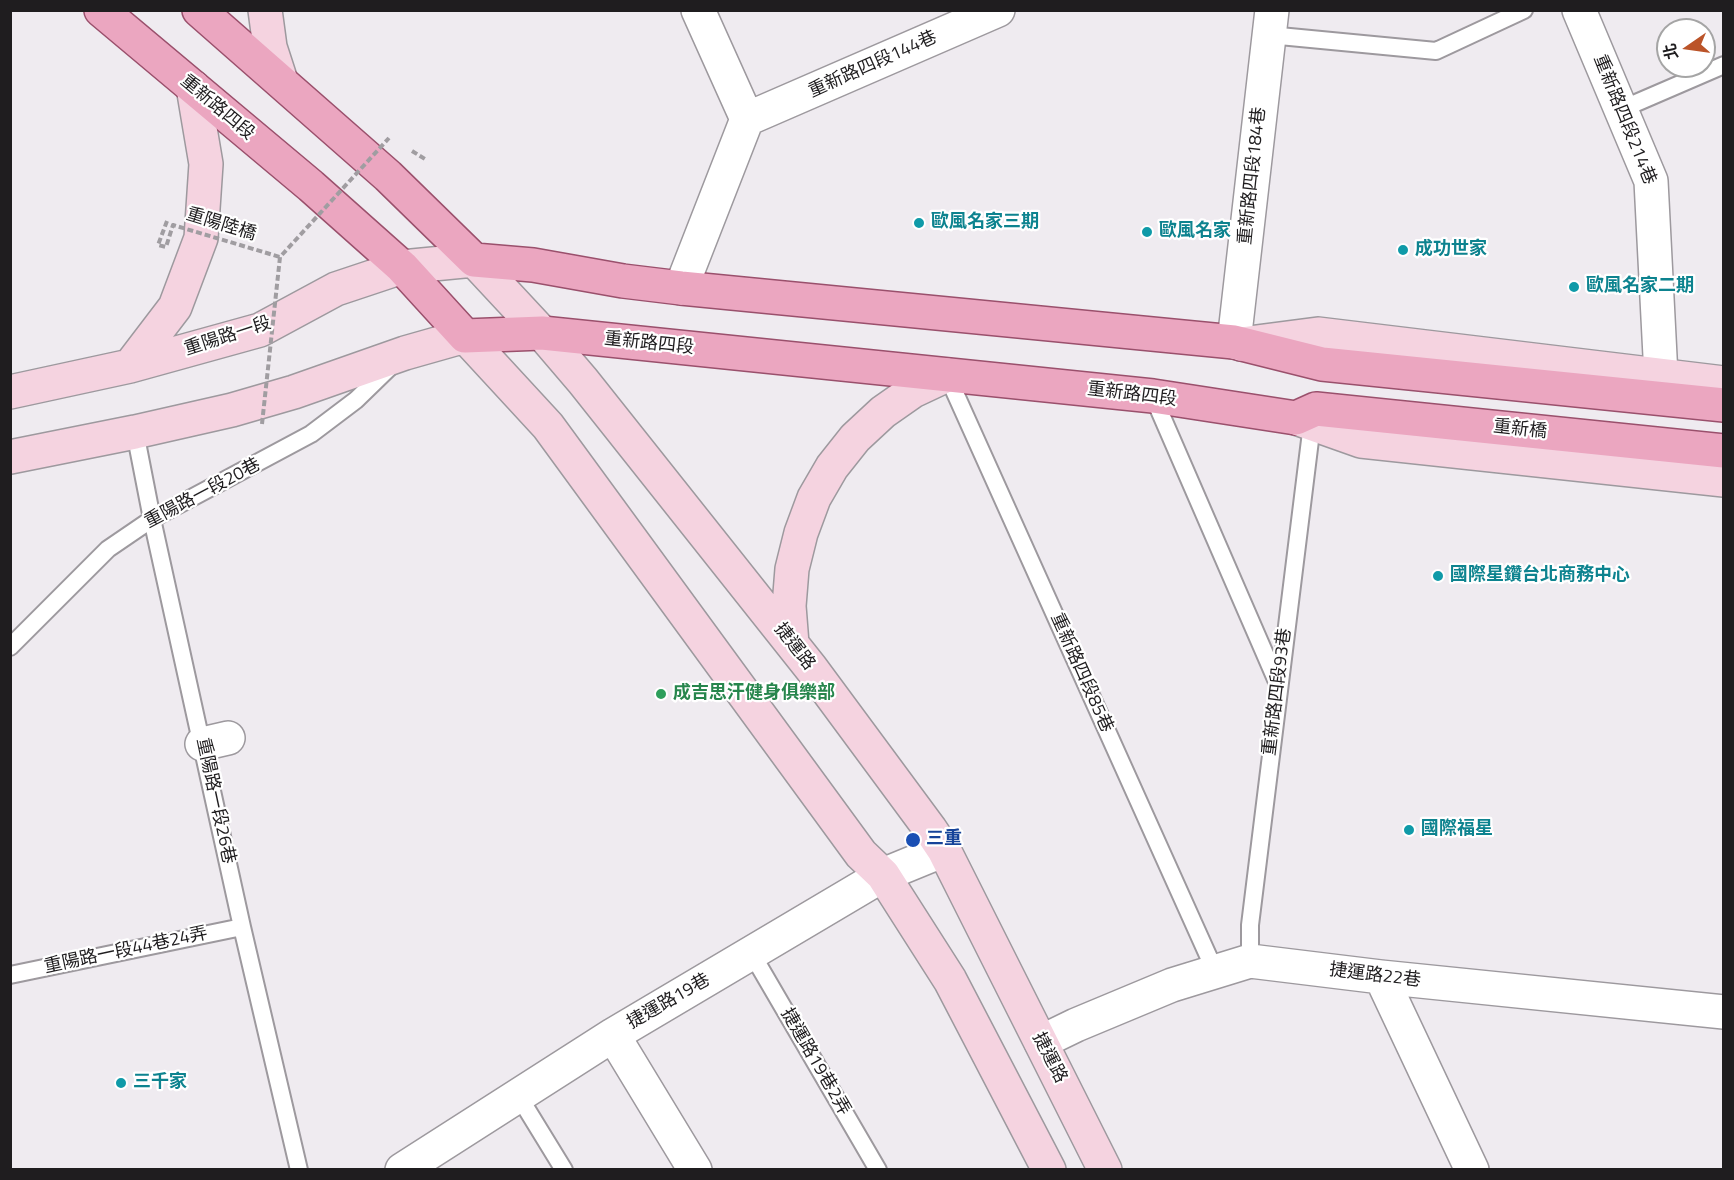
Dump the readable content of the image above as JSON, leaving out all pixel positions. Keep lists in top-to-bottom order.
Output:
{
  "streets": {
    "main road": ["重新路四段", "重新橋"],
    "street": [
      "重新路四段144巷",
      "重新路四段214巷",
      "重新路四段184巷",
      "重陽路一段",
      "捷運路",
      "捷運路22巷",
      "捷運路19巷"
    ],
    "lane": [
      "重陽路一段20巷",
      "重新路四段85巷",
      "重新路四段93巷",
      "重陽路一段26巷",
      "重陽路一段44巷24弄",
      "捷運路19巷2弄"
    ],
    "path": ["重陽陸橋"]
  },
  "crossings": [
    ["重新路四段", "重陽路一段"],
    ["重新路四段", "重新橋"],
    ["重新路四段", "捷運路"],
    ["重新路四段", "重新路四段85巷"],
    ["重新路四段", "重新路四段93巷"],
    ["重陽路一段", "捷運路"],
    ["重新橋", "重新路四段93巷"],
    ["重陽路一段20巷", "重陽路一段26巷"],
    ["捷運路", "捷運路22巷"],
    ["捷運路", "捷運路19巷"],
    ["重新路四段85巷", "捷運路22巷"],
    ["重新路四段93巷", "捷運路22巷"],
    ["重陽路一段26巷", "重陽路一段44巷24弄"],
    ["捷運路19巷", "捷運路19巷2弄"]
  ],
  "places": [
    "歐風名家三期",
    "歐風名家",
    "成功世家",
    "歐風名家二期",
    "國際星鑽台北商務中心",
    "成吉思汗健身俱樂部",
    "國際福星",
    "三重",
    "三千家"
  ],
  "north": "left"
}
